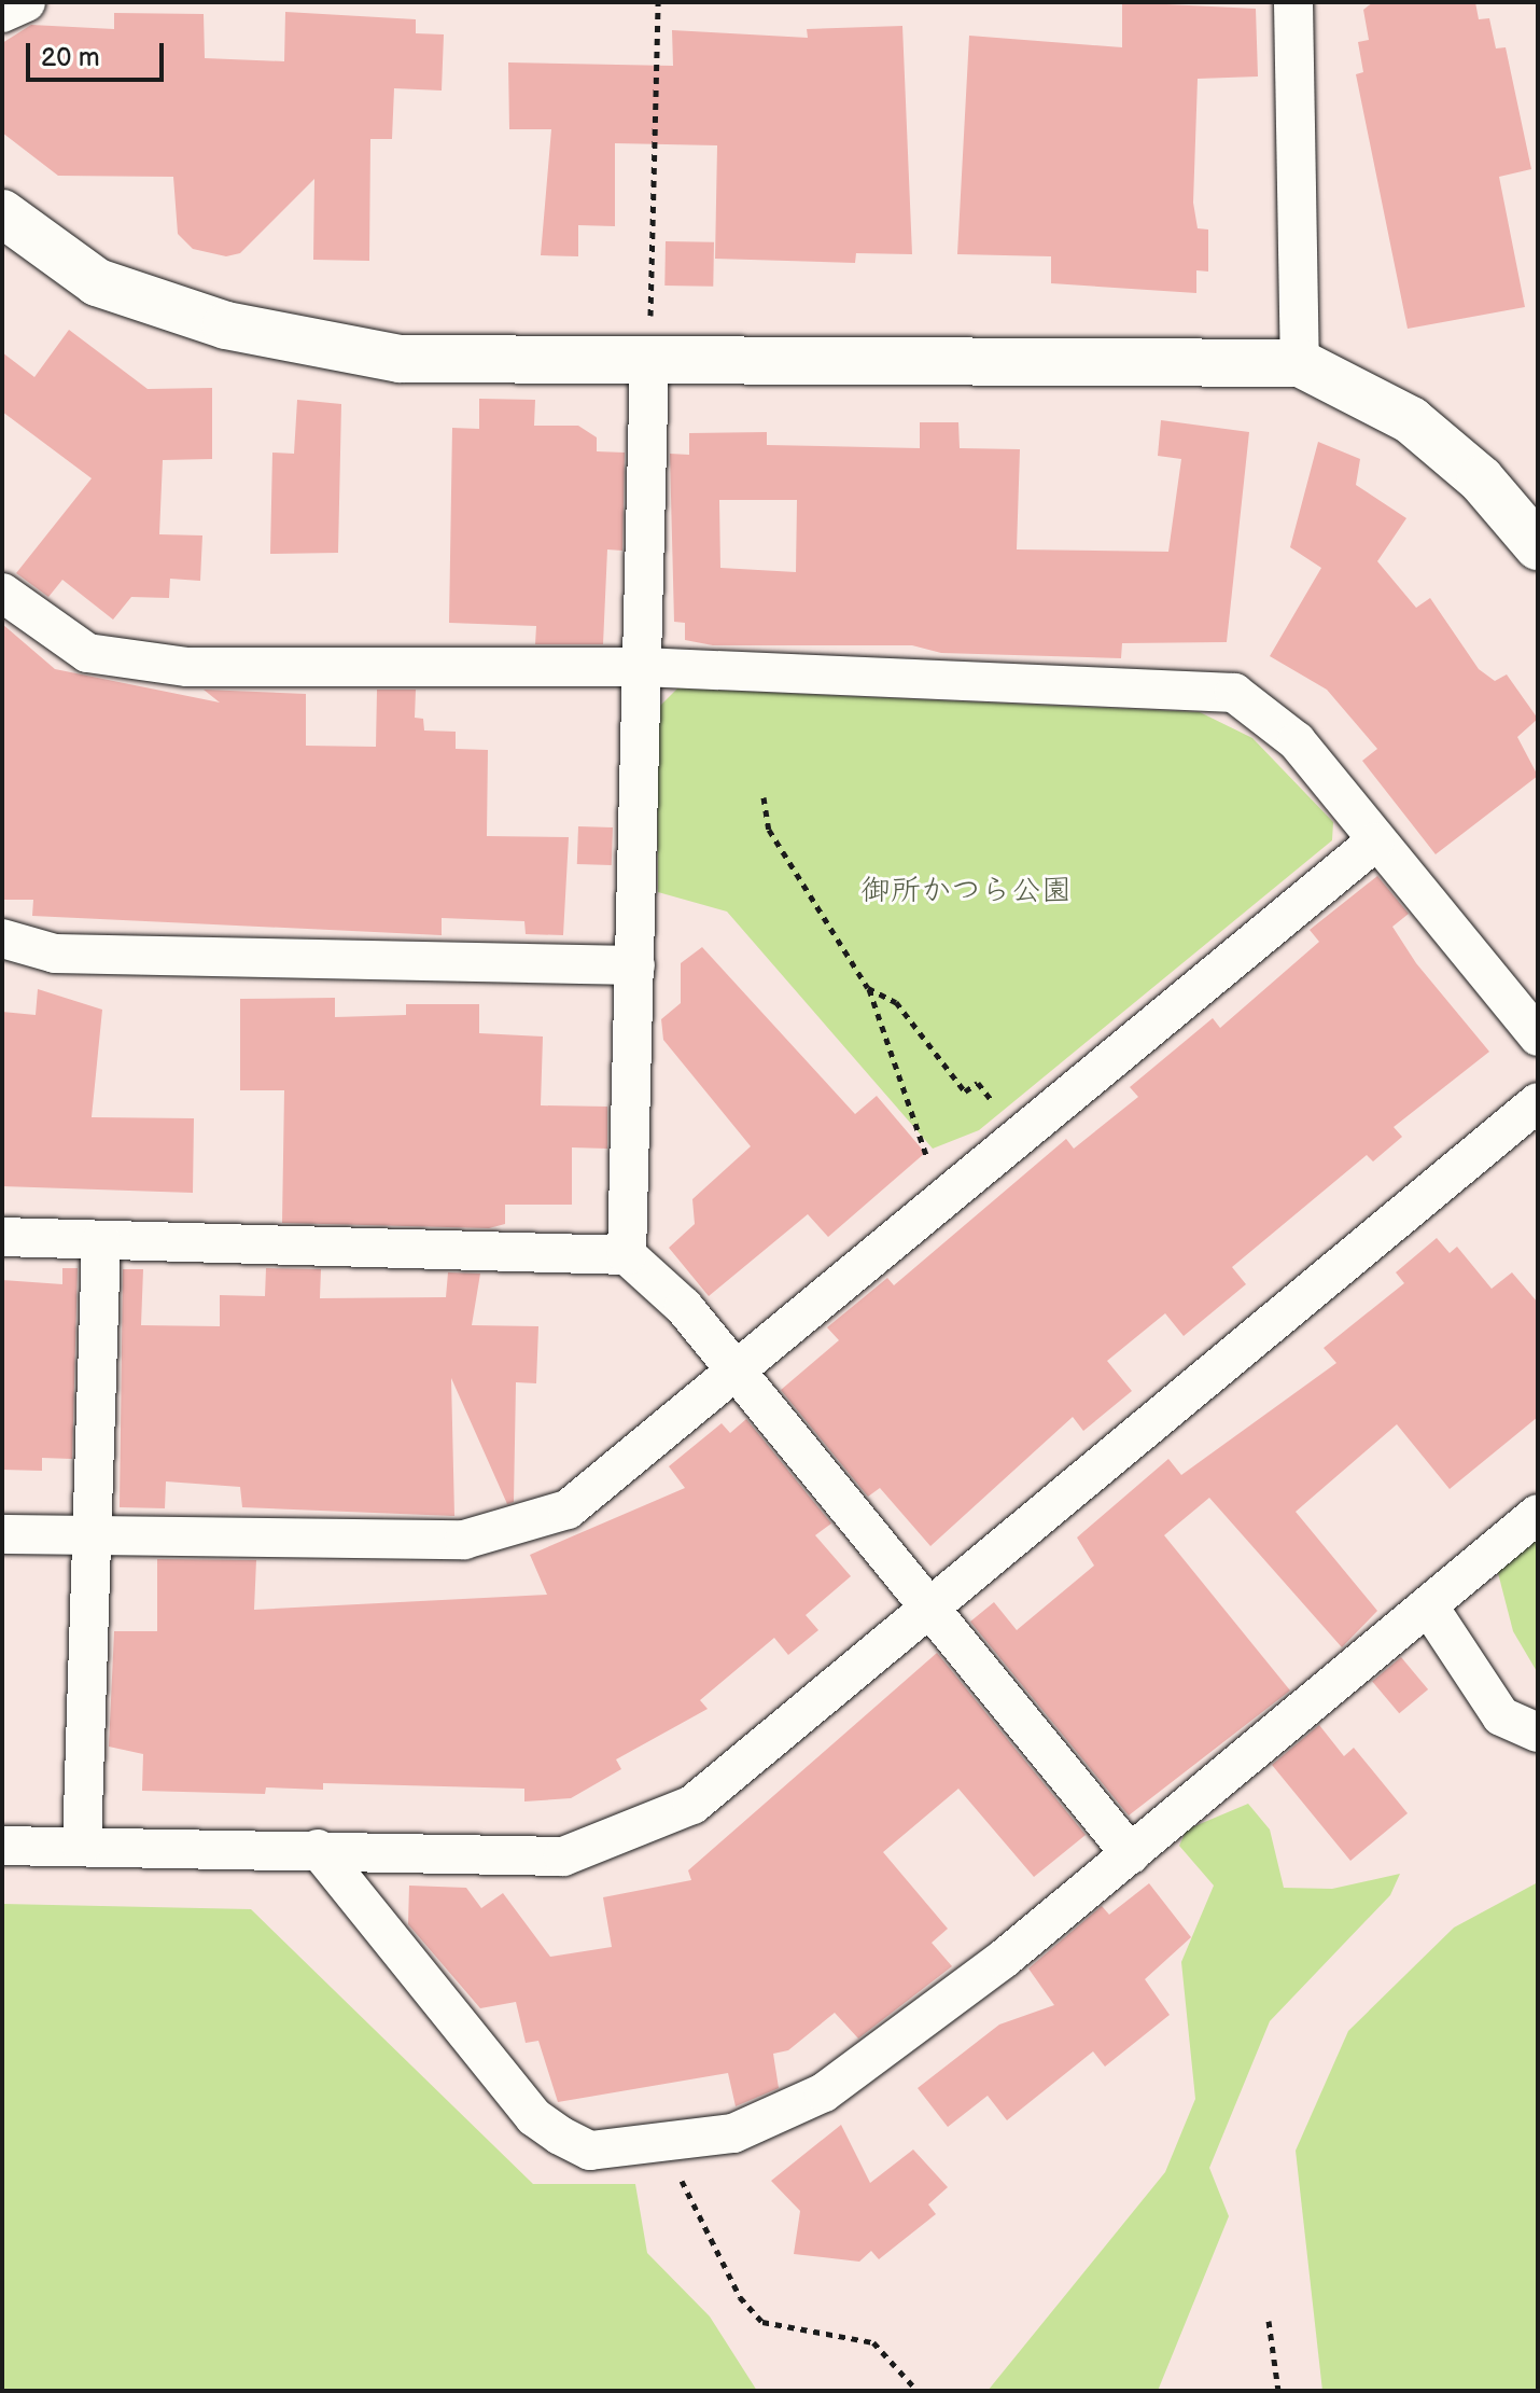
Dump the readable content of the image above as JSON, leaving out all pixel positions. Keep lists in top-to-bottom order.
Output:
{
  "parks": ["御所かつら公園"],
  "scale_bar": "20 m"
}
